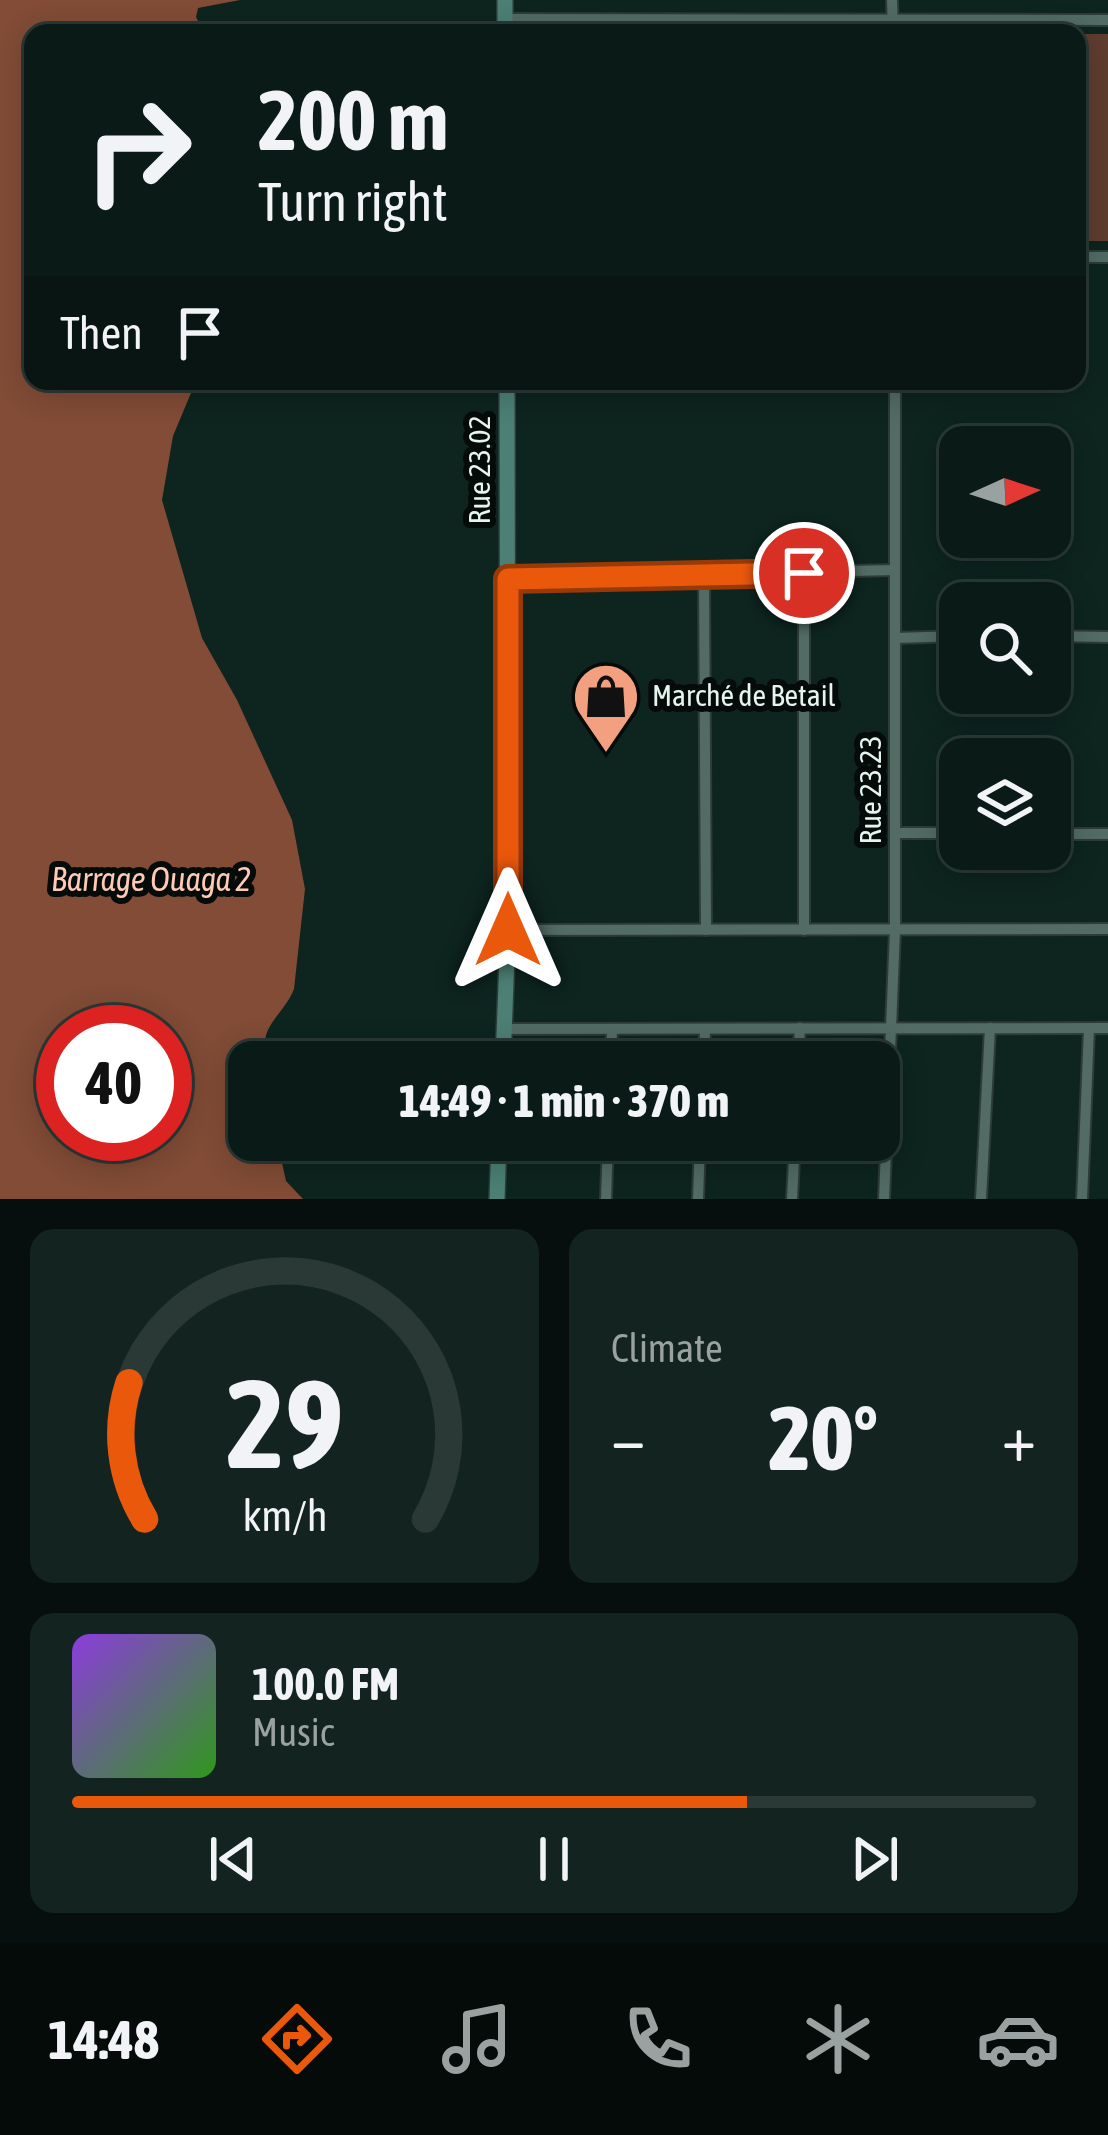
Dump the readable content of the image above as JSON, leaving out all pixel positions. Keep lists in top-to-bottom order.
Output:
{
  "streets": {
    "street": ["Rue 23.02", "Rue 23.23"]
  },
  "water": ["Barrage Ouaga 2"],
  "places": {
    "shop": ["Marché de Betail"]
  },
  "north": "right",
  "page": {
    "turn": ["200 m", "Turn right"],
    "then": "Then",
    "limit": "40",
    "trip": "14:49 · 1 min · 370 m",
    "tile": "Climate",
    "heat": ["−", "20°", "+"],
    "song": ["100.0 FM", "Music"],
    "tabs": "14:48",
    "gauge": ["29", "km/h"]
  }
}
